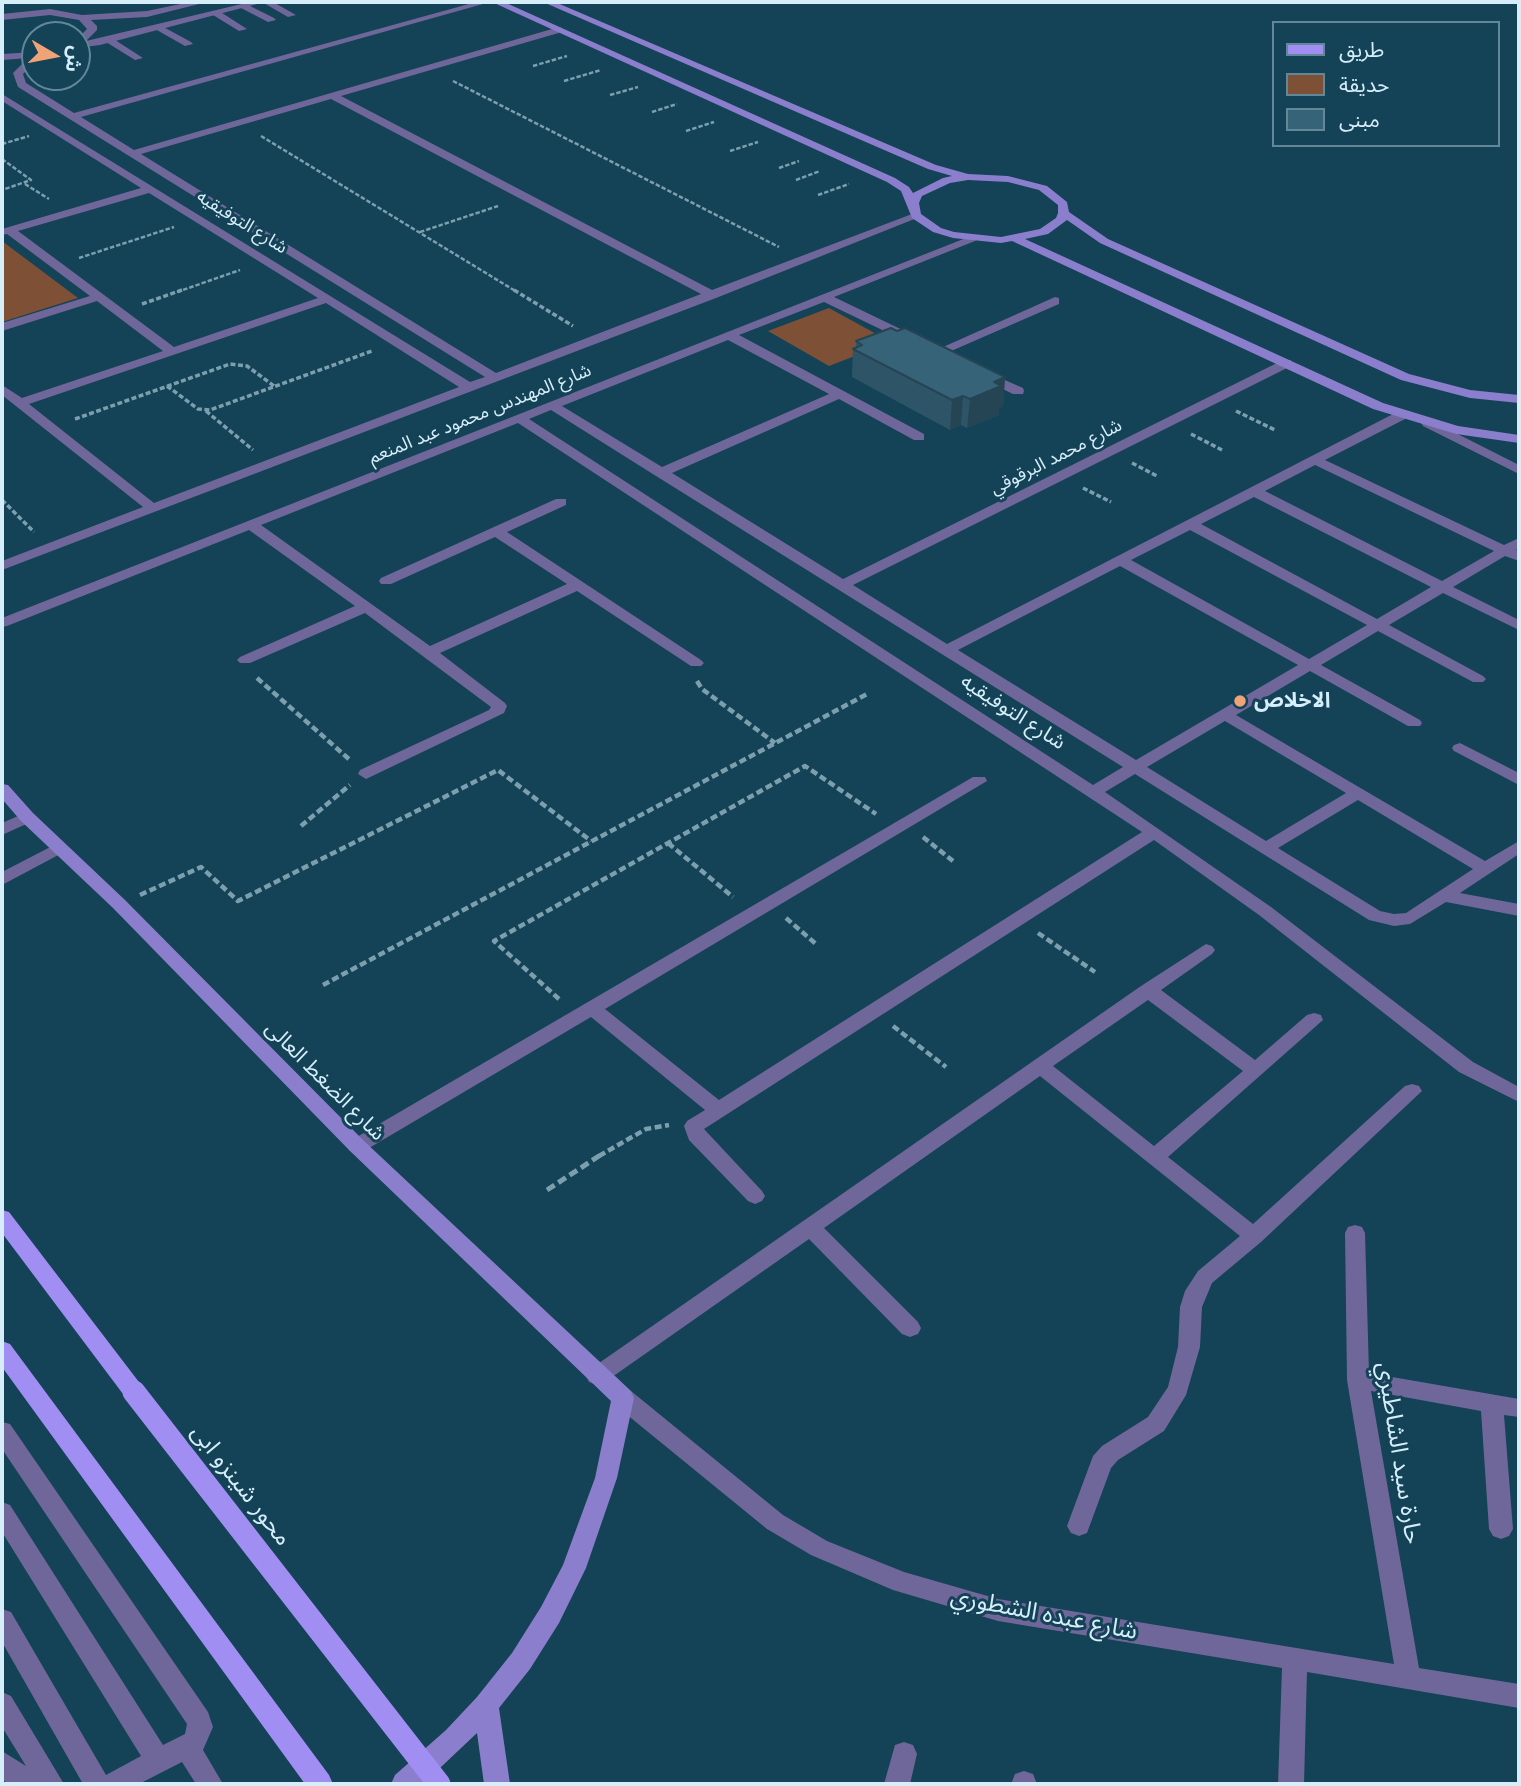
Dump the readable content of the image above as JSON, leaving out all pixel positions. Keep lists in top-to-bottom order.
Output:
{
  "streets": {
    "main road": ["محور شينزو ابى"],
    "street": [
      "شارع التوفيقيه",
      "شارع المهندس محمود عبد المنعم",
      "شارع محمد البرقوقي",
      "شارع الضغط العالى",
      "حارة سيد الشاطيري",
      "شارع عبده الشطوري"
    ]
  },
  "crossings": [
    ["شارع التوفيقيه", "شارع المهندس محمود عبد المنعم"],
    ["شارع التوفيقيه", "شارع محمد البرقوقي"],
    ["شارع الضغط العالى", "شارع عبده الشطوري"],
    ["حارة سيد الشاطيري", "شارع عبده الشطوري"]
  ],
  "places": ["الاخلاص"],
  "legend": ["طريق", "حديقة", "مبنى"],
  "north": "right"
}
